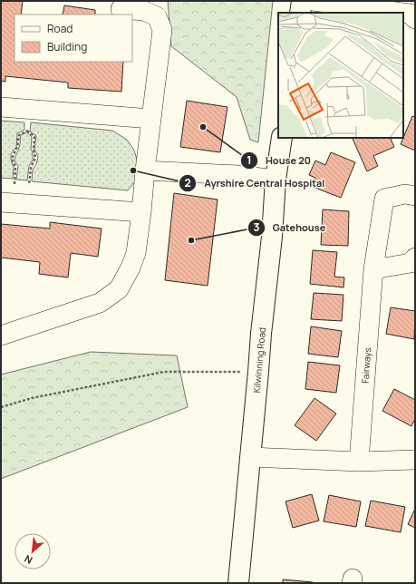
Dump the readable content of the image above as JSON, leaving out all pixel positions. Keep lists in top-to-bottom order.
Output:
{
  "streets": {
    "main road": ["Kilwinning Road"],
    "street": ["Fairways"]
  },
  "places": ["House 20", "Ayrshire Central Hospital", "Gatehouse"],
  "legend": ["Road", "Building"],
  "north": "bottom left"
}
